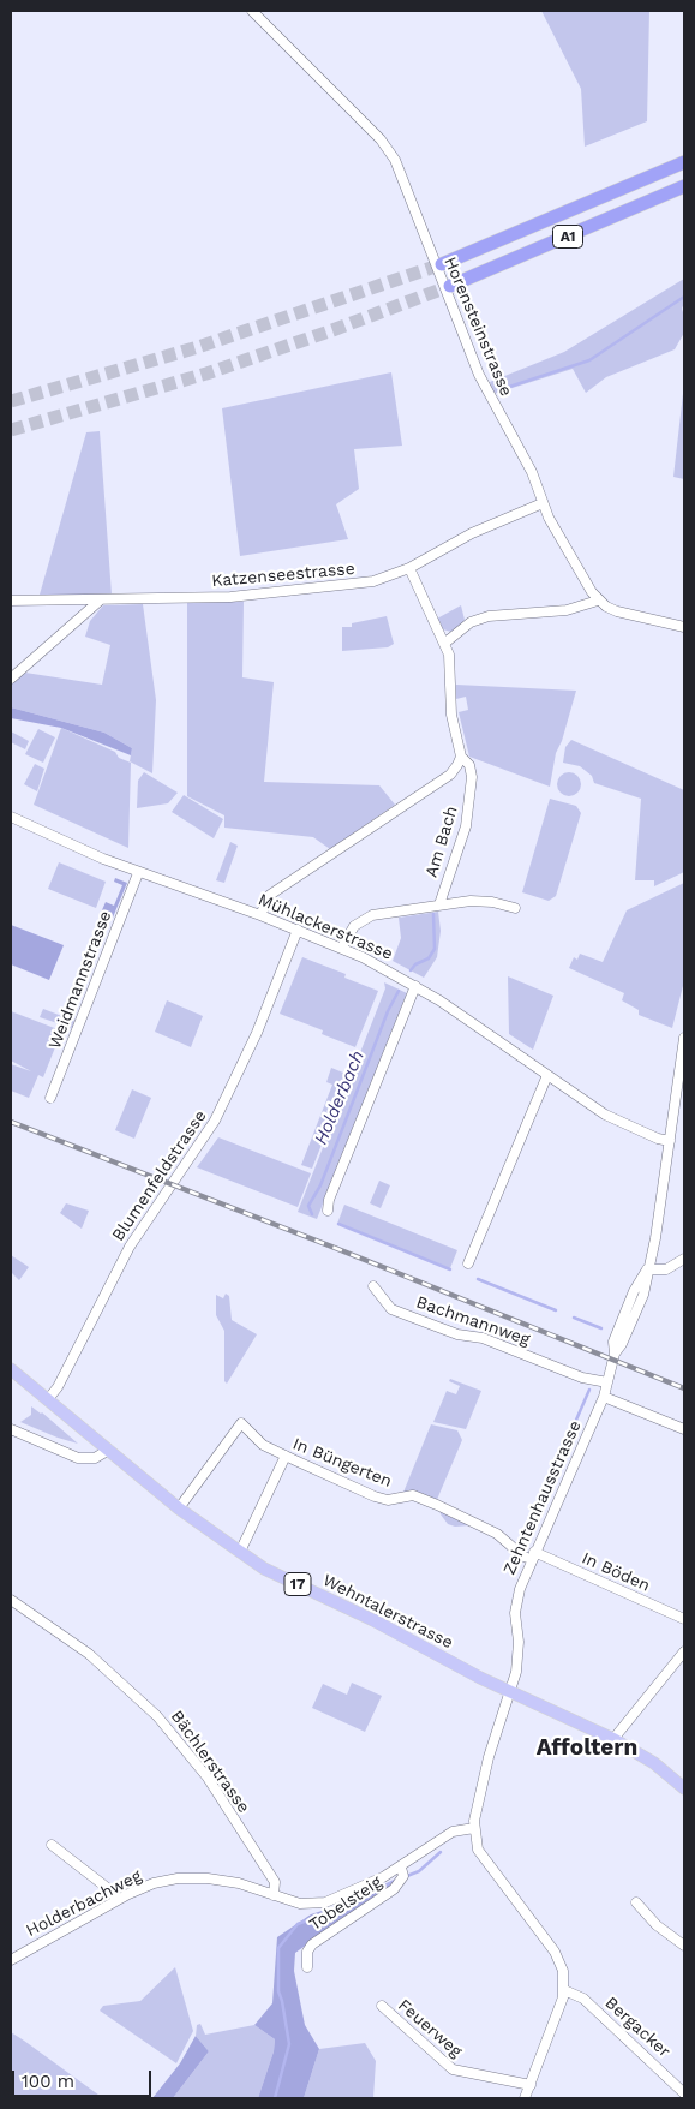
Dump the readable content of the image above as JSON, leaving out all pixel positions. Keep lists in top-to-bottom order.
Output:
{
  "streets": {
    "highway": ["A1"],
    "main road": ["17", "Wehntalerstrasse"],
    "street": [
      "Horensteinstrasse",
      "Katzenseestrasse",
      "Am Bach",
      "Mühlackerstrasse",
      "Weidmannstrasse",
      "Blumenfeldstrasse",
      "Bachmannweg",
      "In Büngerten",
      "Zehntenhausstrasse",
      "In Böden",
      "Bächlerstrasse",
      "Holderbachweg",
      "Tobelsteig",
      "Bergacker",
      "Feuerweg"
    ]
  },
  "crossings": [
    ["Horensteinstrasse", "Katzenseestrasse"],
    ["Mühlackerstrasse", "Weidmannstrasse"],
    ["Mühlackerstrasse", "Blumenfeldstrasse"],
    ["Mühlackerstrasse", "Zehntenhausstrasse"],
    ["Blumenfeldstrasse", "Wehntalerstrasse"],
    ["Bachmannweg", "Zehntenhausstrasse"],
    ["In Büngerten", "Zehntenhausstrasse"],
    ["In Büngerten", "In Böden"],
    ["In Büngerten", "Wehntalerstrasse"],
    ["Zehntenhausstrasse", "In Böden"],
    ["Zehntenhausstrasse", "Wehntalerstrasse"],
    ["Zehntenhausstrasse", "Holderbachweg"],
    ["Bächlerstrasse", "Holderbachweg"],
    ["Holderbachweg", "Tobelsteig"]
  ],
  "districts": ["Affoltern"],
  "water": ["Holderbach"],
  "scale_bar": "100 m"
}
